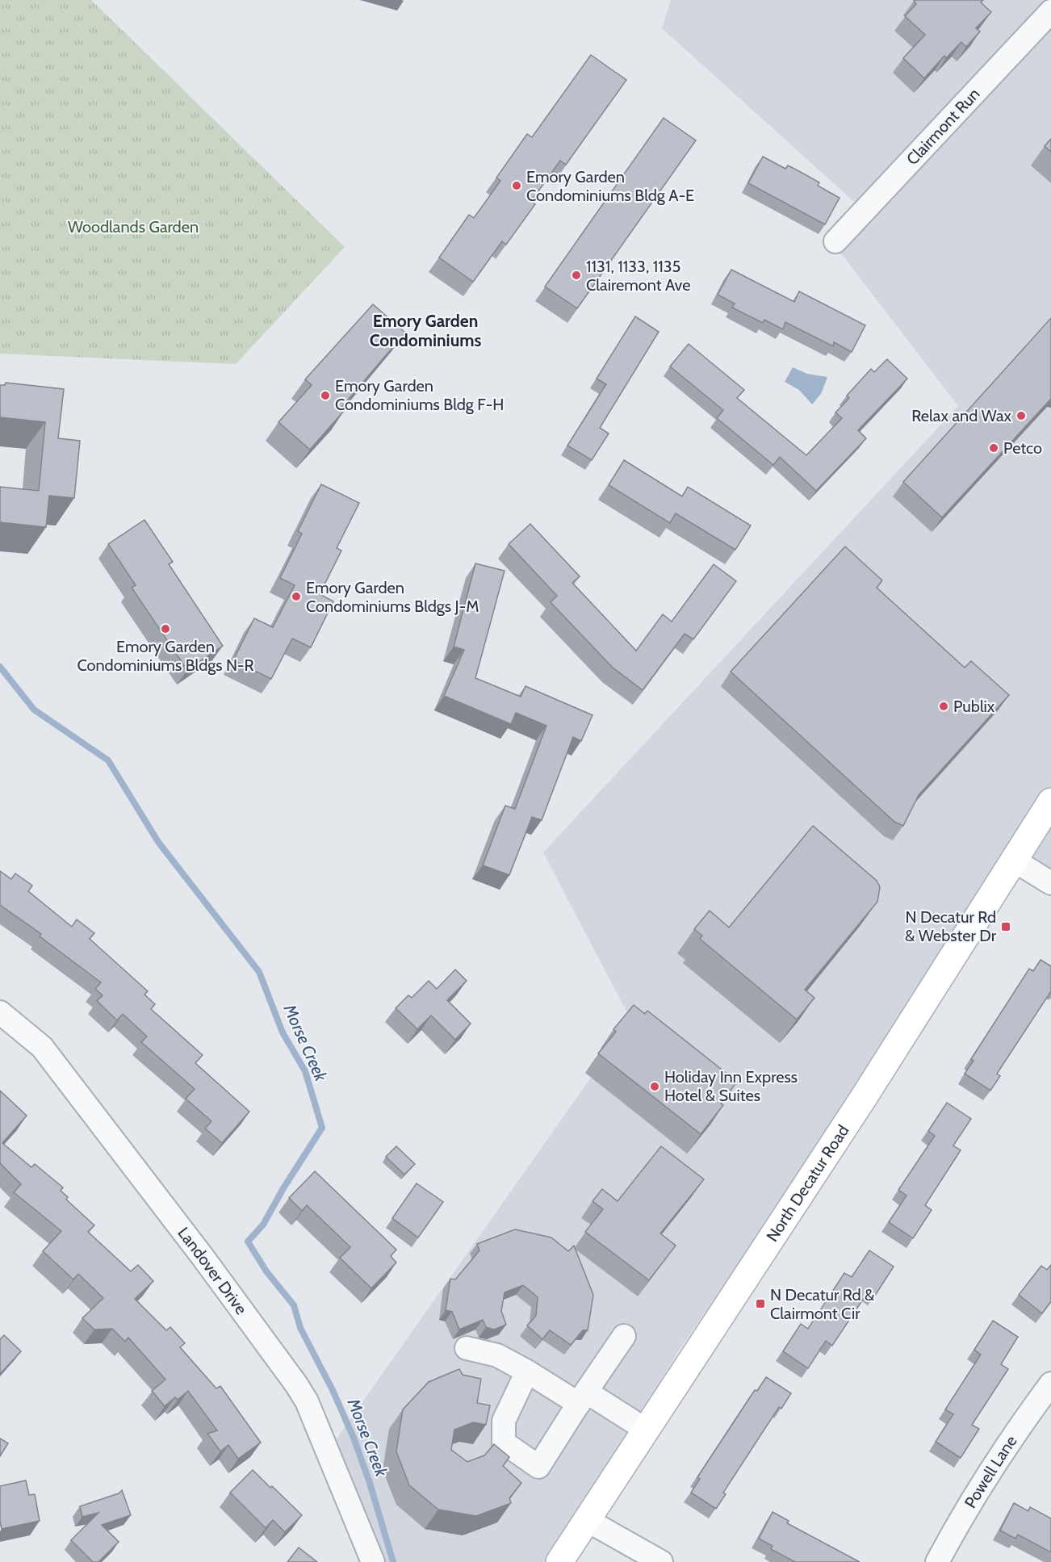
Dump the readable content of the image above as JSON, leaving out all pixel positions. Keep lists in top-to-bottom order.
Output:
{
  "streets": {
    "main road": ["North Decatur Road"],
    "street": ["Clairmont Run", "Landover Drive", "Powell Lane"]
  },
  "districts": ["Emory Garden Condominiums"],
  "water": ["Morse Creek"],
  "parks": ["Woodlands Garden"],
  "places": {
    "other": [
      "Emory Garden Condominiums Bldg A-E",
      "1131, 1133, 1135 Clairemont Ave",
      "Emory Garden Condominiums Bldg F-H",
      "Relax and Wax",
      "Petco",
      "Emory Garden Condominiums Bldgs J-M",
      "Emory Garden Condominiums Bldgs N-R",
      "Publix",
      "Holiday Inn Express Hotel & Suites"
    ],
    "transit": ["N Decatur Rd & Webster Dr", "N Decatur Rd & Clairmont Cir"]
  }
}
